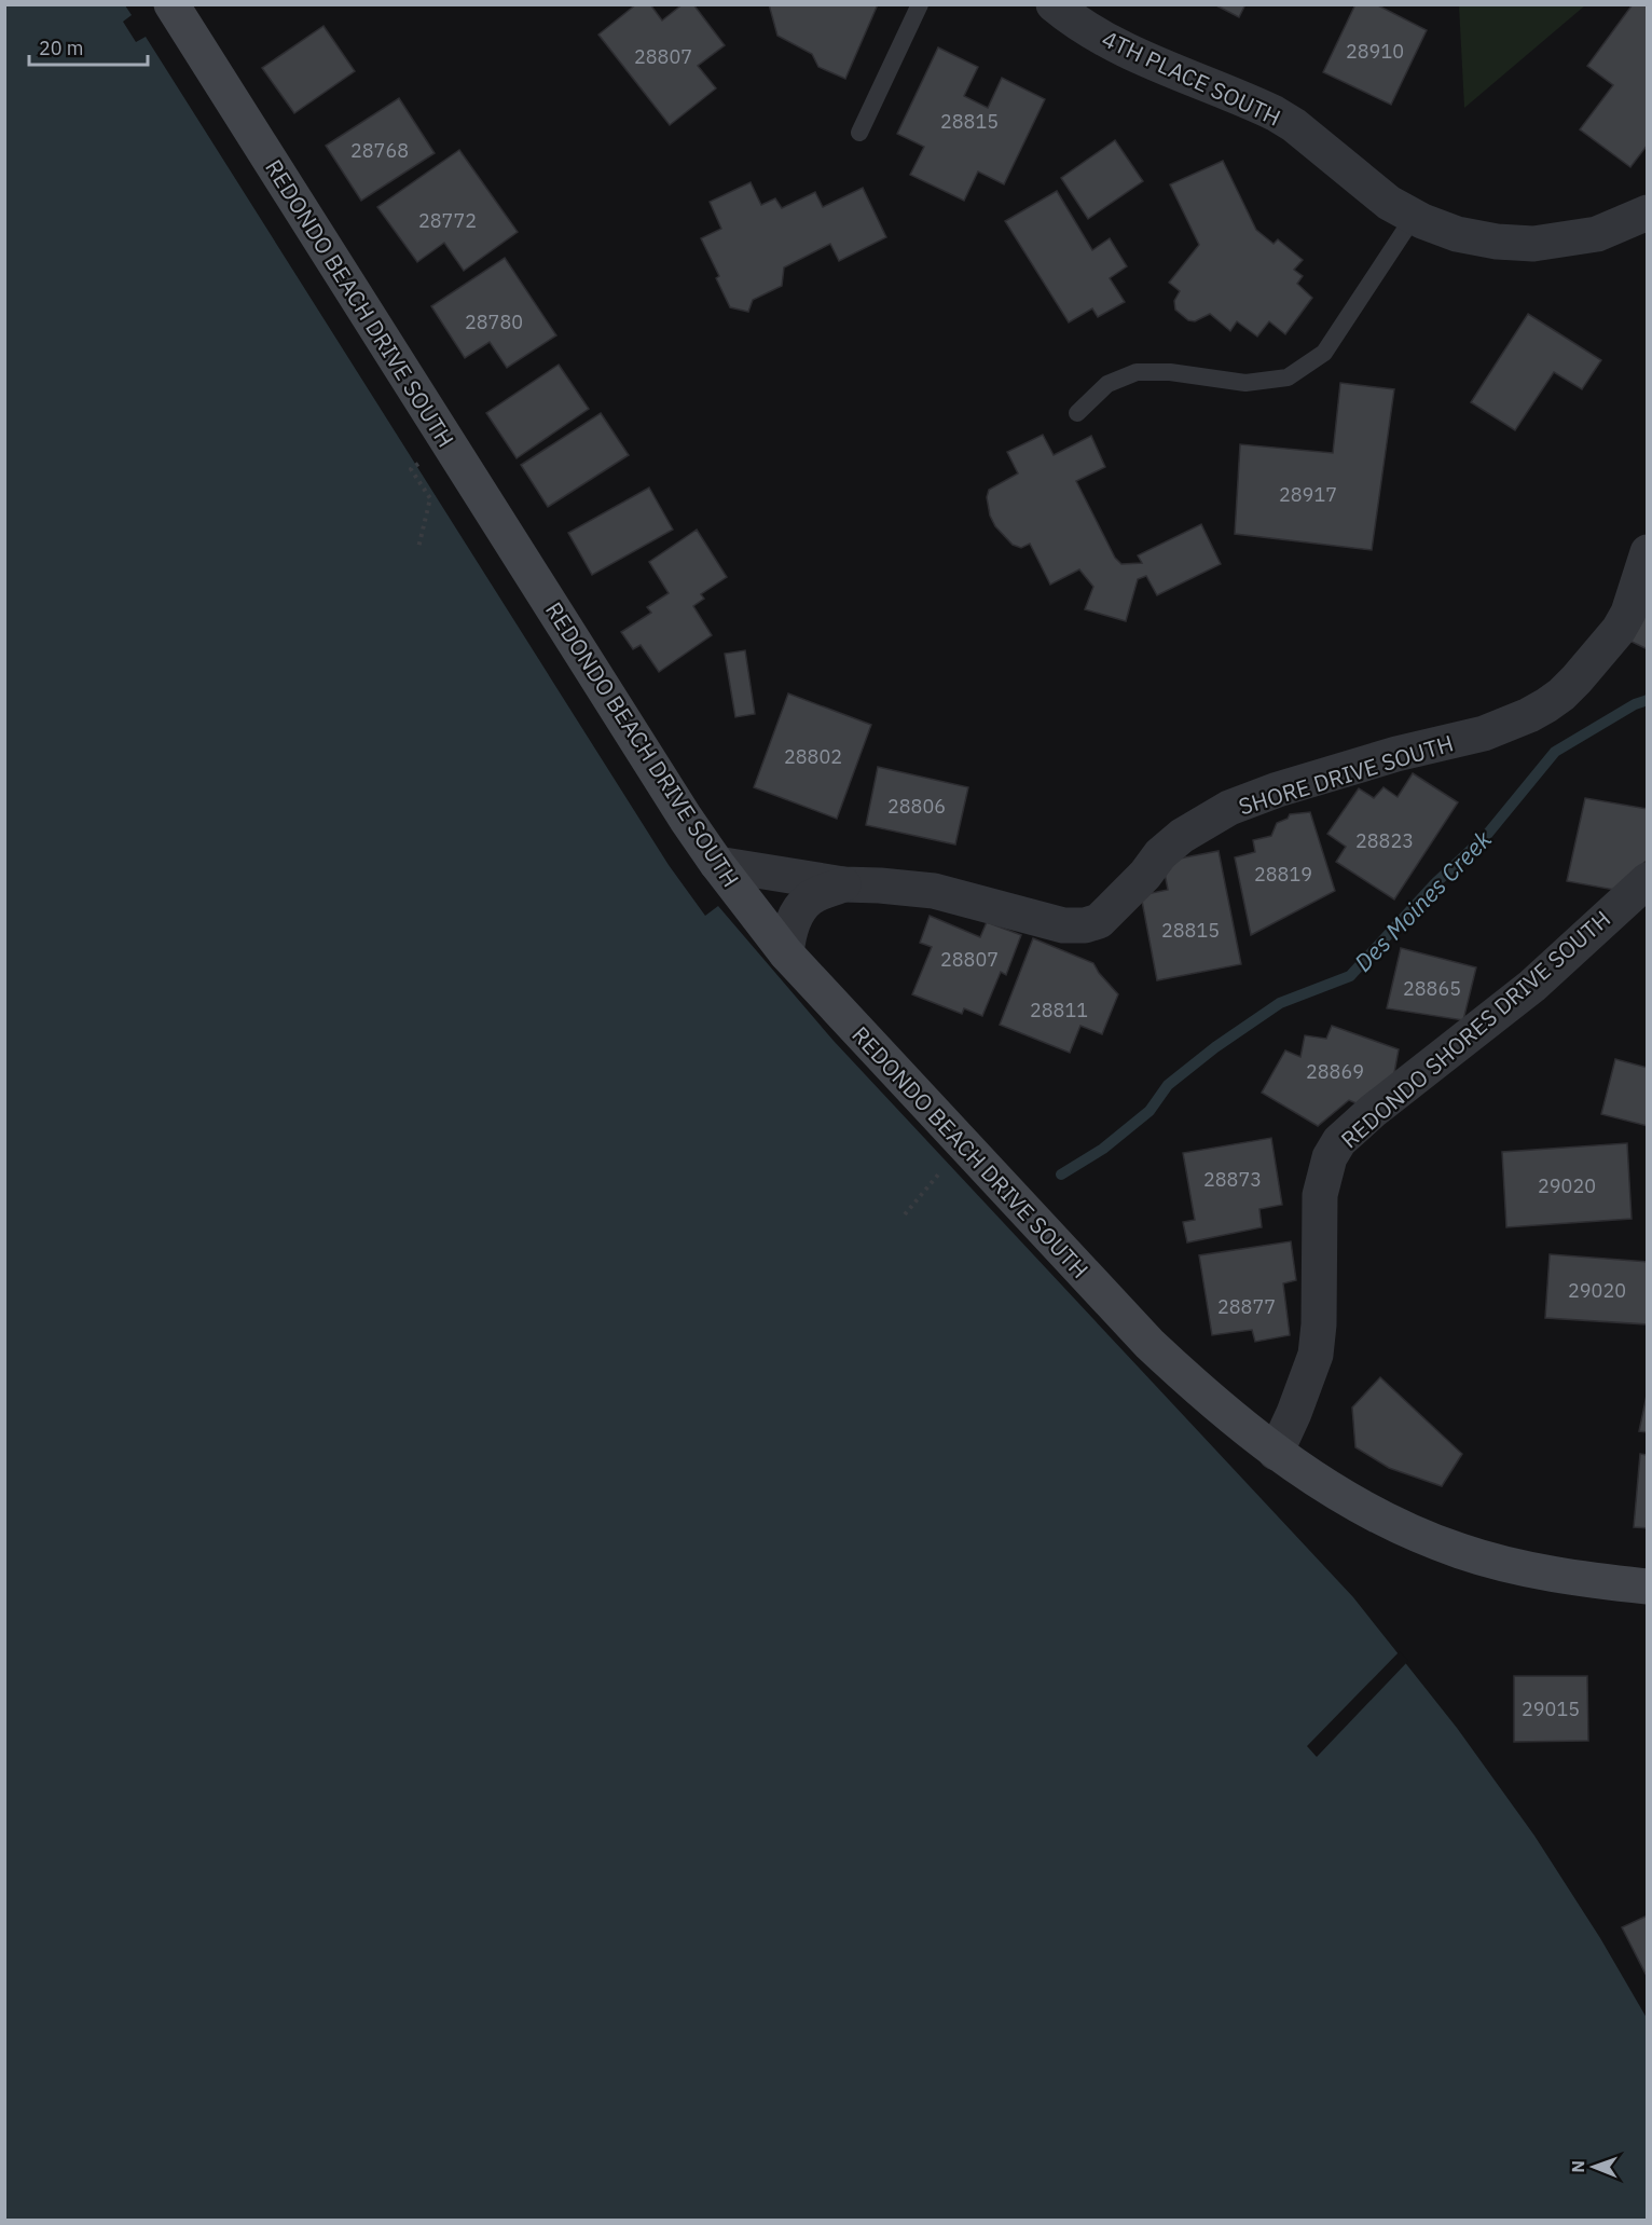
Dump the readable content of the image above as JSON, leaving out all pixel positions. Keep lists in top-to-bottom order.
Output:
{
  "streets": {
    "street": [
      "4TH PLACE SOUTH",
      "REDONDO BEACH DRIVE SOUTH",
      "SHORE DRIVE SOUTH",
      "REDONDO SHORES DRIVE SOUTH"
    ]
  },
  "crossings": [
    ["REDONDO BEACH DRIVE SOUTH", "SHORE DRIVE SOUTH"],
    ["REDONDO BEACH DRIVE SOUTH", "REDONDO SHORES DRIVE SOUTH"]
  ],
  "water": ["Des Moines Creek"],
  "house_numbers": [
    "28910",
    "28807",
    "28815",
    "28768",
    "28772",
    "28780",
    "28917",
    "28802",
    "28806",
    "28823",
    "28819",
    "28815",
    "28807",
    "28865",
    "28811",
    "28869",
    "28873",
    "29020",
    "29020",
    "28877",
    "29015"
  ],
  "scale_bar": "20 m",
  "north": "left"
}
